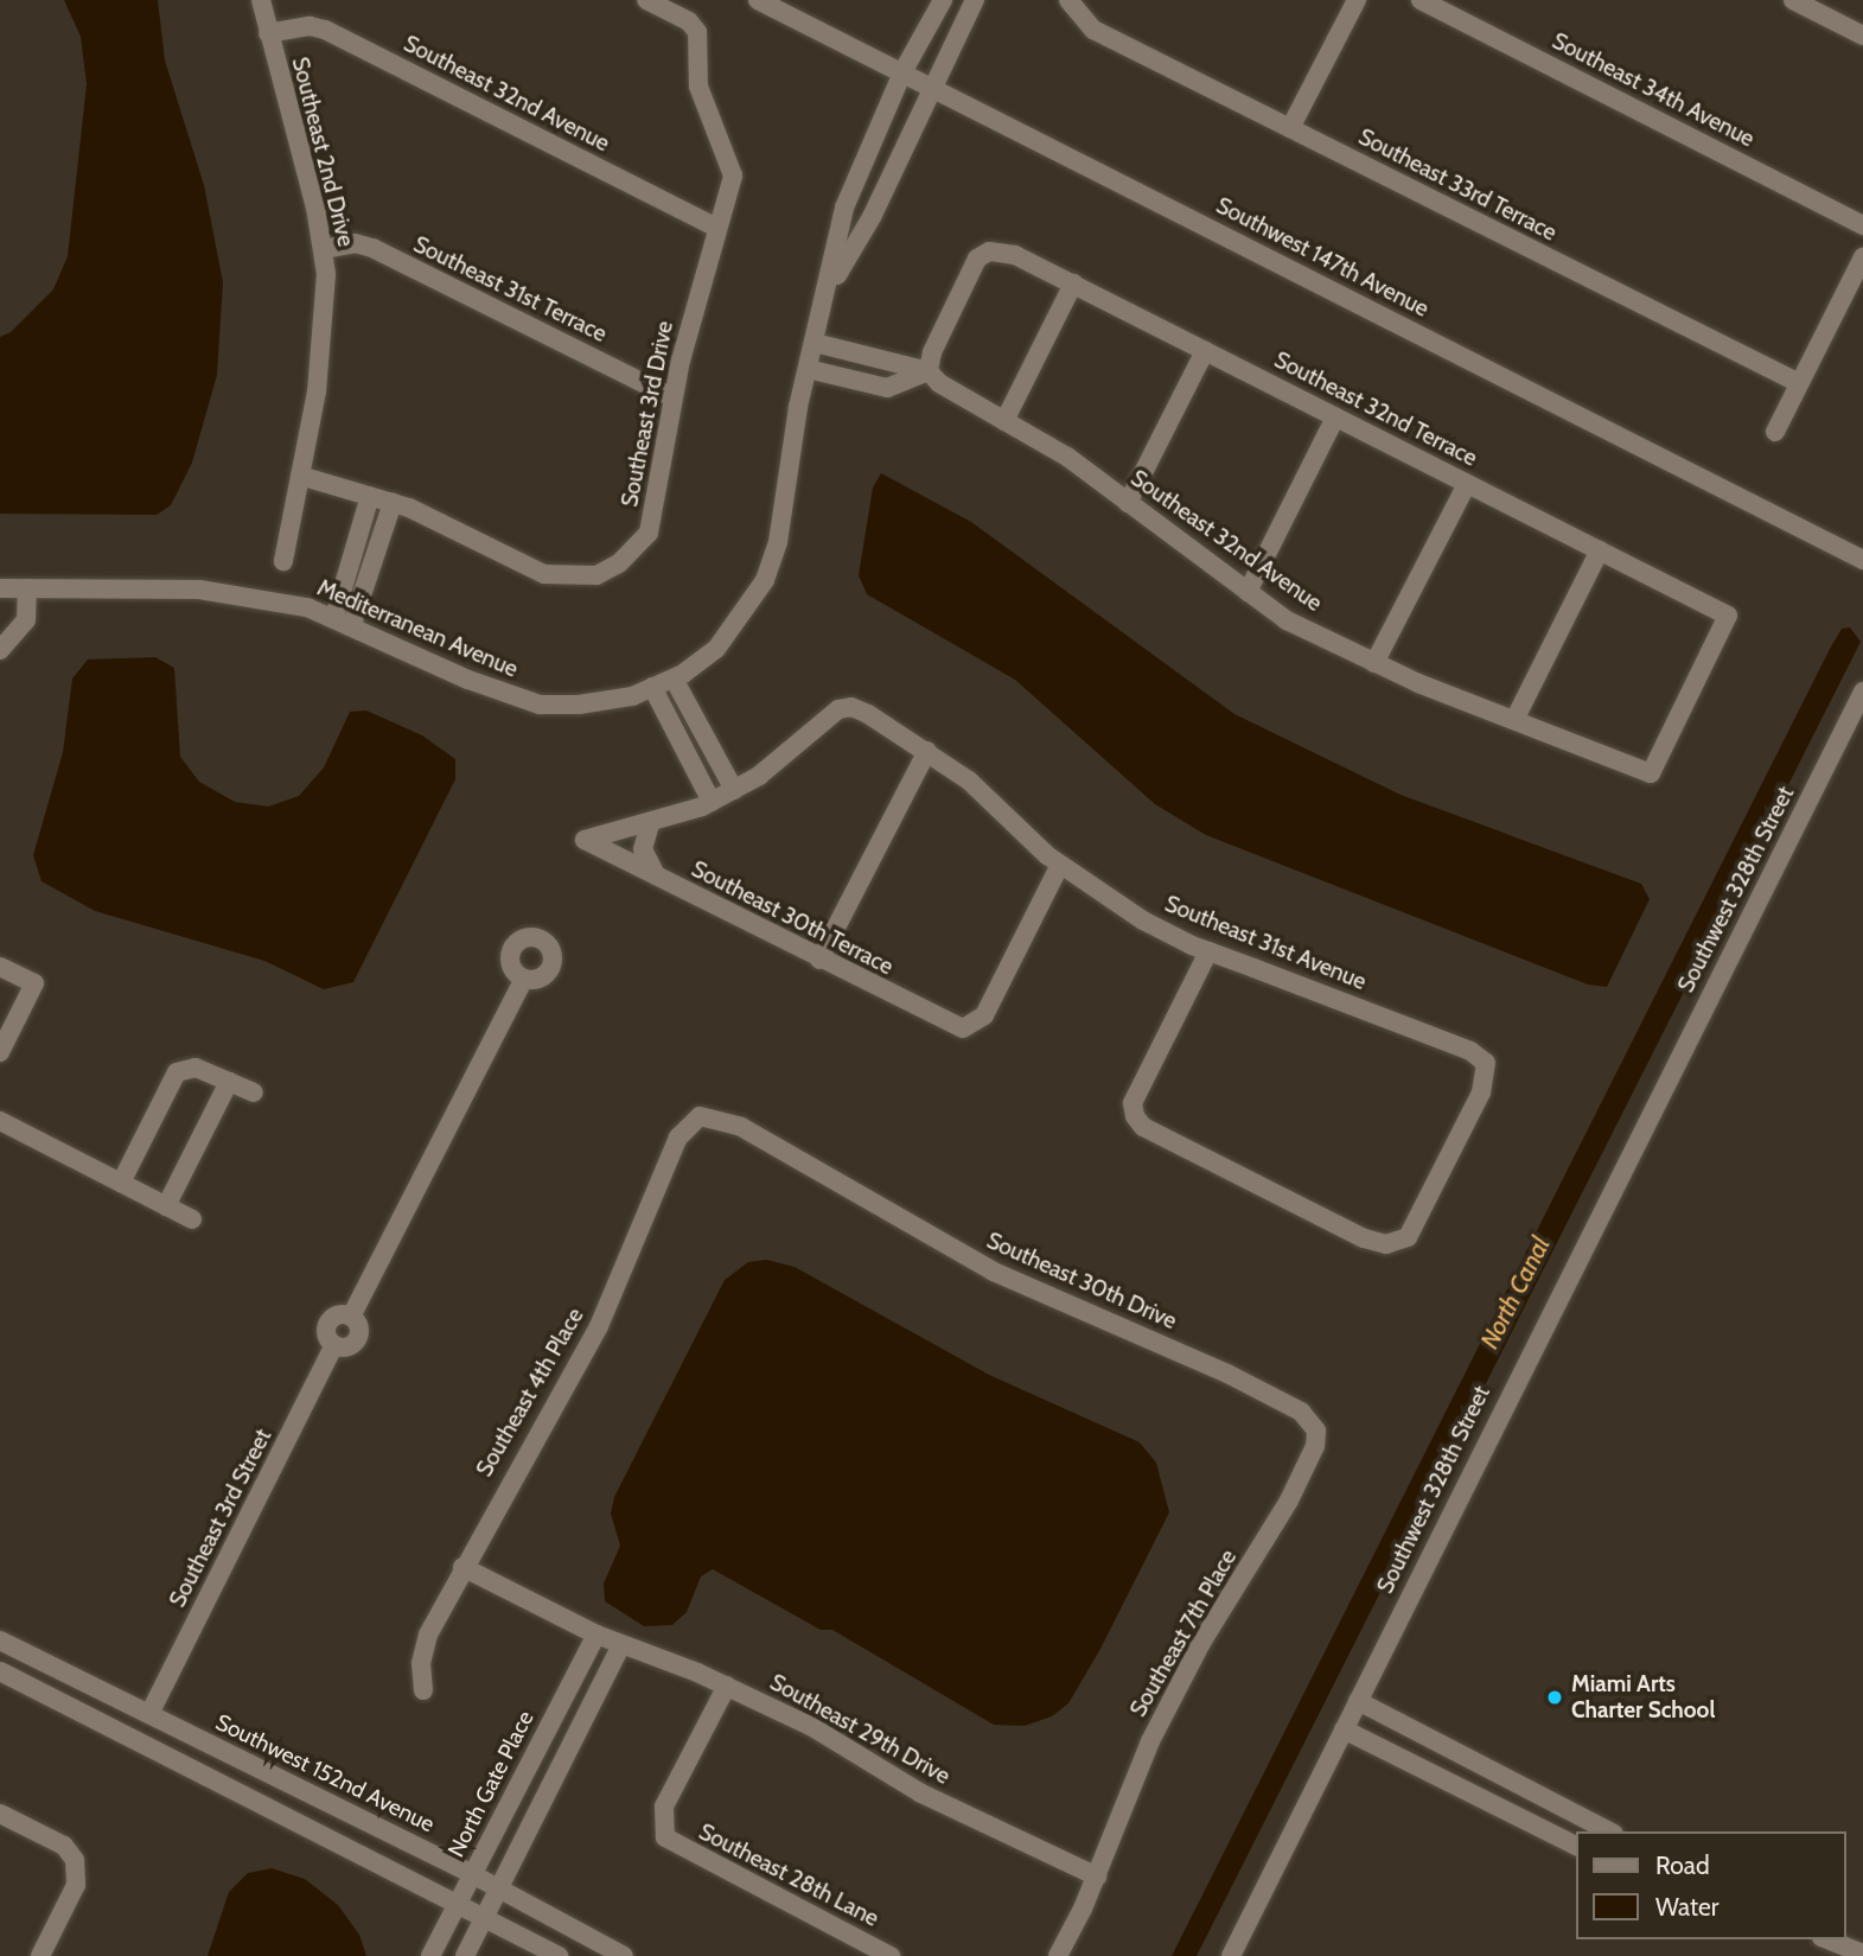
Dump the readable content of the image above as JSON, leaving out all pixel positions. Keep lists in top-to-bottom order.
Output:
{
  "streets": {
    "street": [
      "Southeast 34th Avenue",
      "Southeast 32nd Avenue",
      "Southeast 2nd Drive",
      "Southeast 33rd Terrace",
      "Southwest 147th Avenue",
      "Southeast 31st Terrace",
      "Southeast 32nd Terrace",
      "Southeast 3rd Drive",
      "Mediterranean Avenue",
      "Southwest 328th Street",
      "Southeast 30th Terrace",
      "Southeast 31st Avenue",
      "Southeast 30th Drive",
      "Southeast 4th Place",
      "Southeast 3rd Street",
      "Southeast 7th Place",
      "Southeast 29th Drive",
      "Southwest 152nd Avenue",
      "North Gate Place",
      "Southeast 28th Lane"
    ]
  },
  "crossings": [
    ["Southeast 32nd Avenue", "Southeast 2nd Drive"],
    ["Southeast 32nd Avenue", "Southeast 32nd Terrace"],
    ["Southeast 32nd Avenue", "Southeast 3rd Drive"],
    ["Southeast 32nd Avenue", "Mediterranean Avenue"],
    ["Southeast 2nd Drive", "Southeast 31st Terrace"],
    ["Southeast 2nd Drive", "Southeast 3rd Drive"],
    ["Southwest 147th Avenue", "Mediterranean Avenue"],
    ["Southeast 31st Terrace", "Southeast 3rd Drive"],
    ["Southeast 30th Terrace", "Southeast 31st Avenue"],
    ["Southeast 30th Drive", "Southeast 4th Place"],
    ["Southeast 30th Drive", "Southeast 7th Place"],
    ["Southeast 4th Place", "Southeast 29th Drive"],
    ["Southeast 3rd Street", "Southwest 152nd Avenue"],
    ["Southeast 7th Place", "Southeast 29th Drive"],
    ["Southeast 29th Drive", "North Gate Place"],
    ["Southeast 29th Drive", "Southeast 28th Lane"],
    ["Southwest 152nd Avenue", "North Gate Place"]
  ],
  "water": ["North Canal"],
  "places": ["Miami Arts Charter School"],
  "legend": ["Road", "Water"]
}
